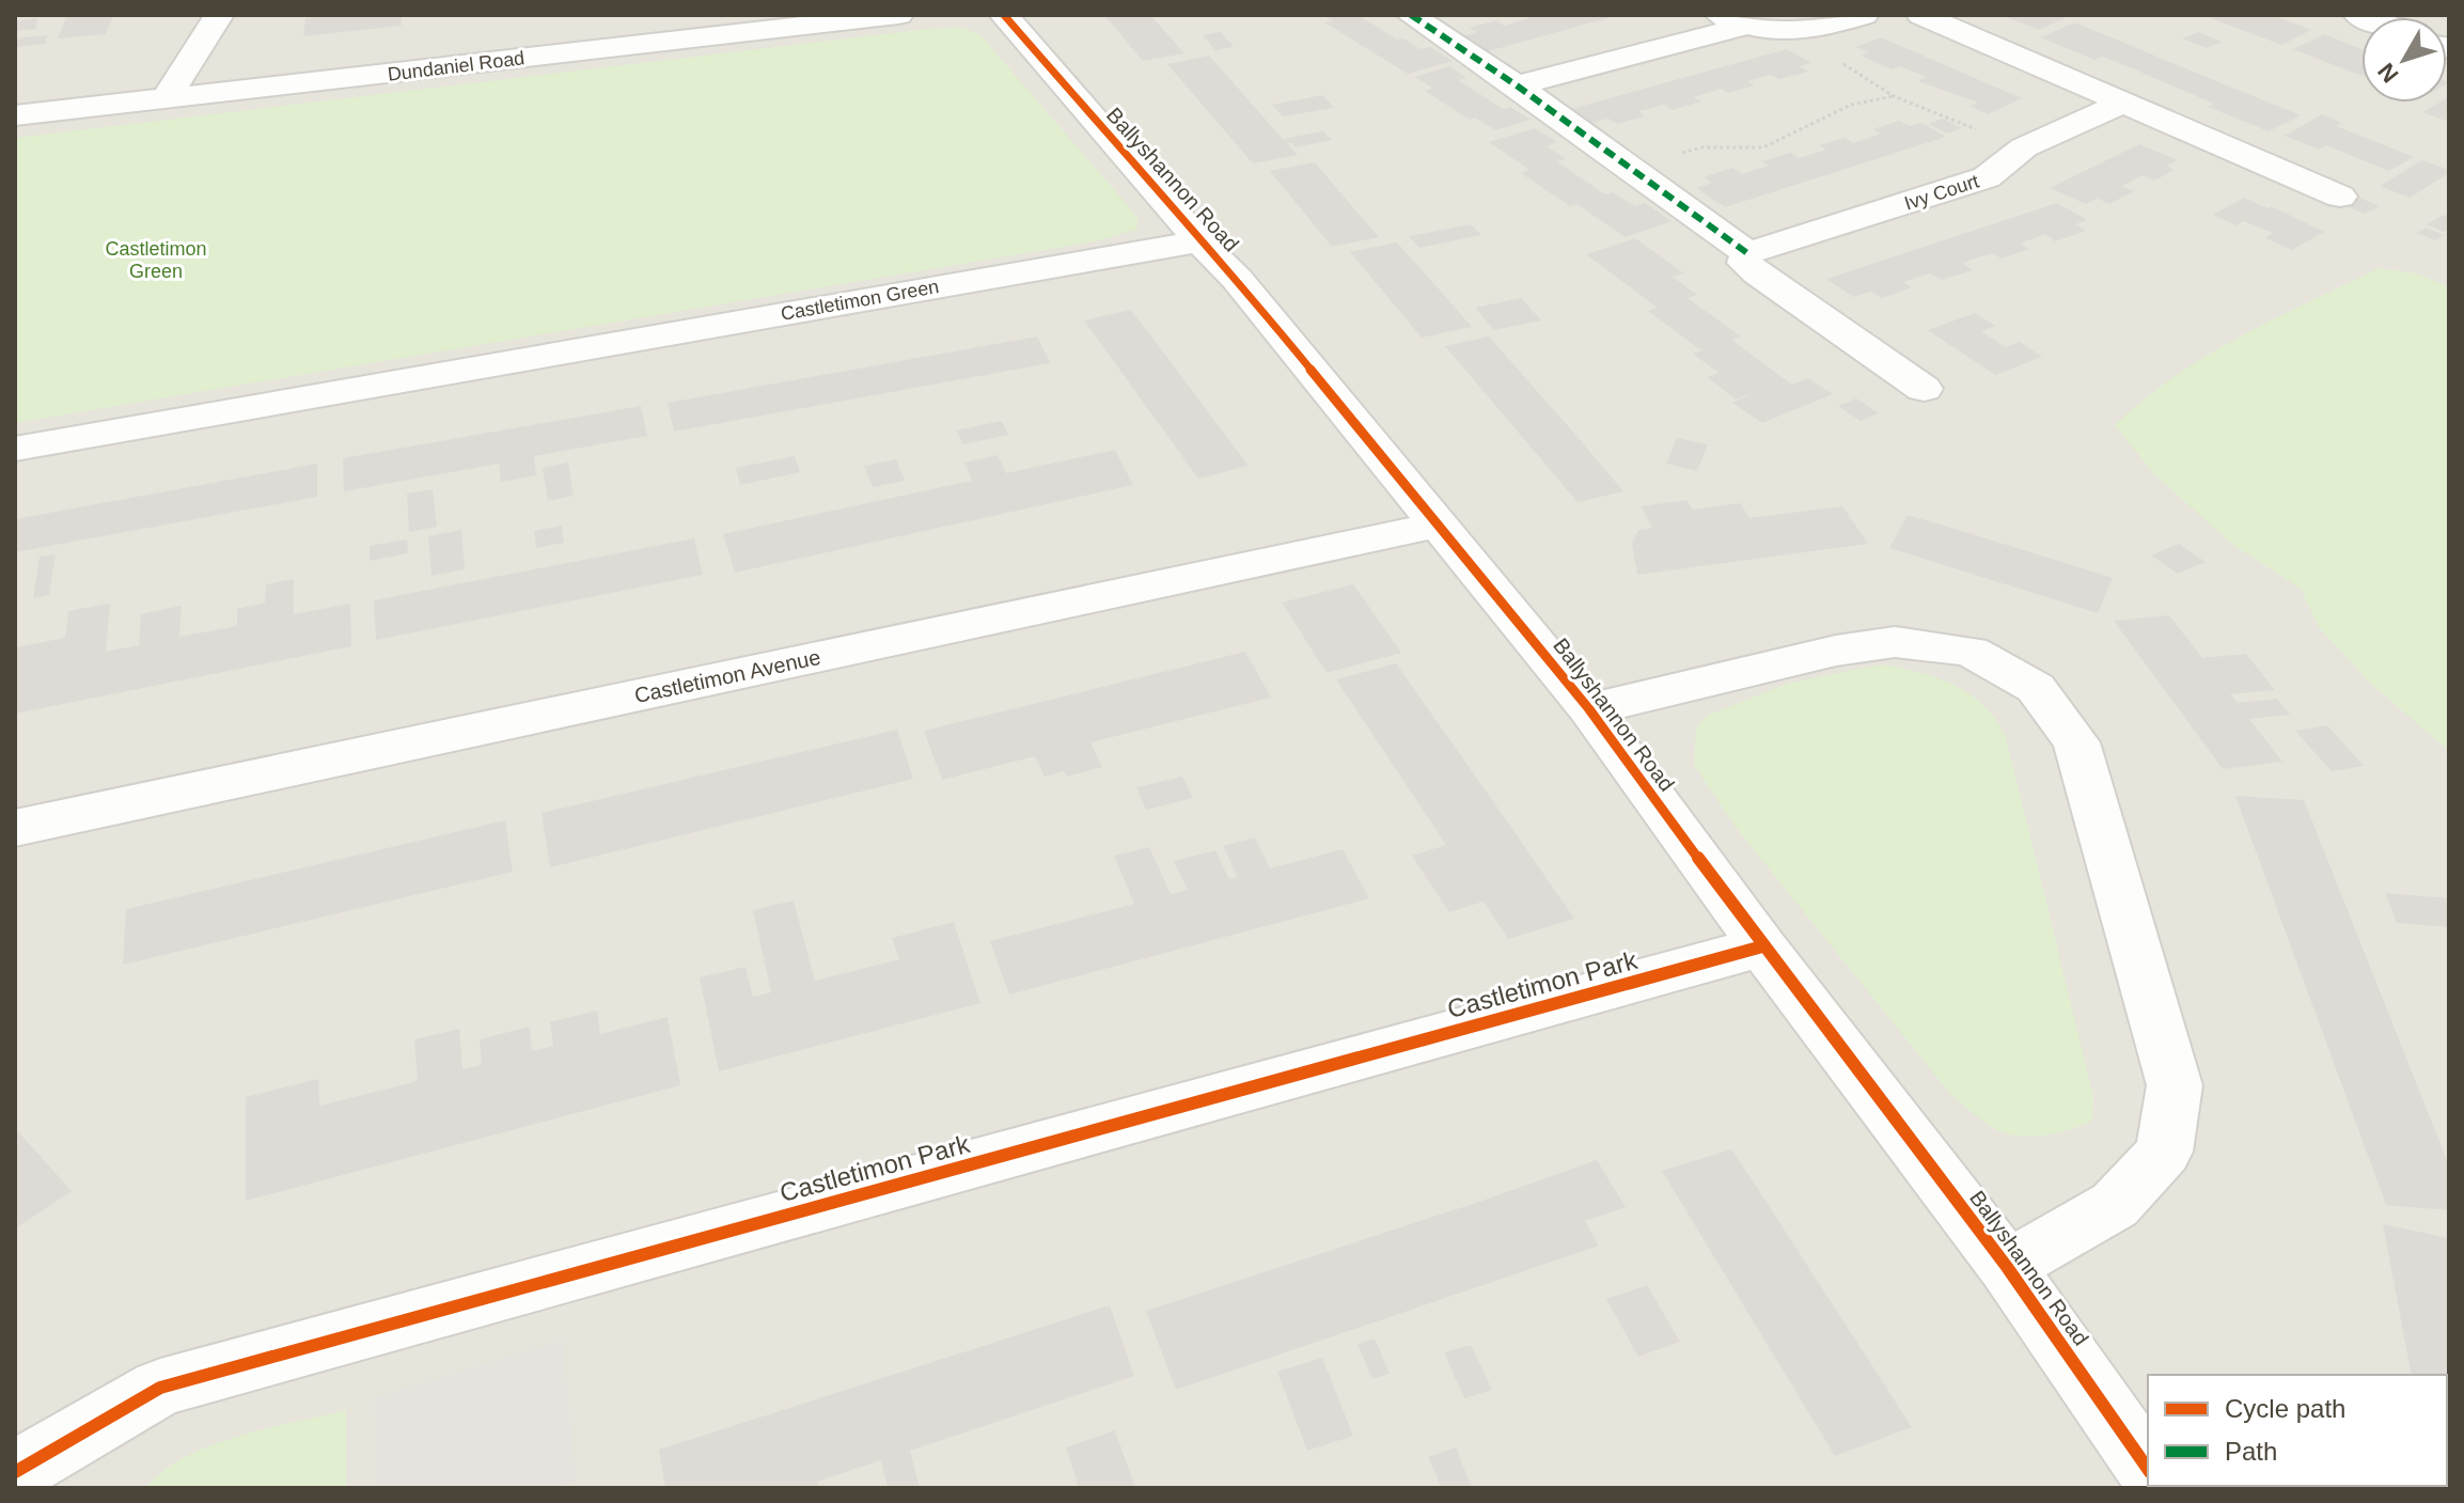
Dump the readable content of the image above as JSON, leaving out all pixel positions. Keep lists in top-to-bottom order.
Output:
{
  "streets": {
    "street": [
      "Dundaniel Road",
      "Ballyshannon Road",
      "Ivy Court",
      "Castletimon Green",
      "Castletimon Avenue",
      "Castletimon Park"
    ]
  },
  "crossings": [
    ["Ballyshannon Road", "Castletimon Green"],
    ["Ballyshannon Road", "Castletimon Avenue"],
    ["Ballyshannon Road", "Castletimon Park"]
  ],
  "parks": ["Castletimon Green"],
  "legend": ["Cycle path", "Path"],
  "north": "bottom left"
}
